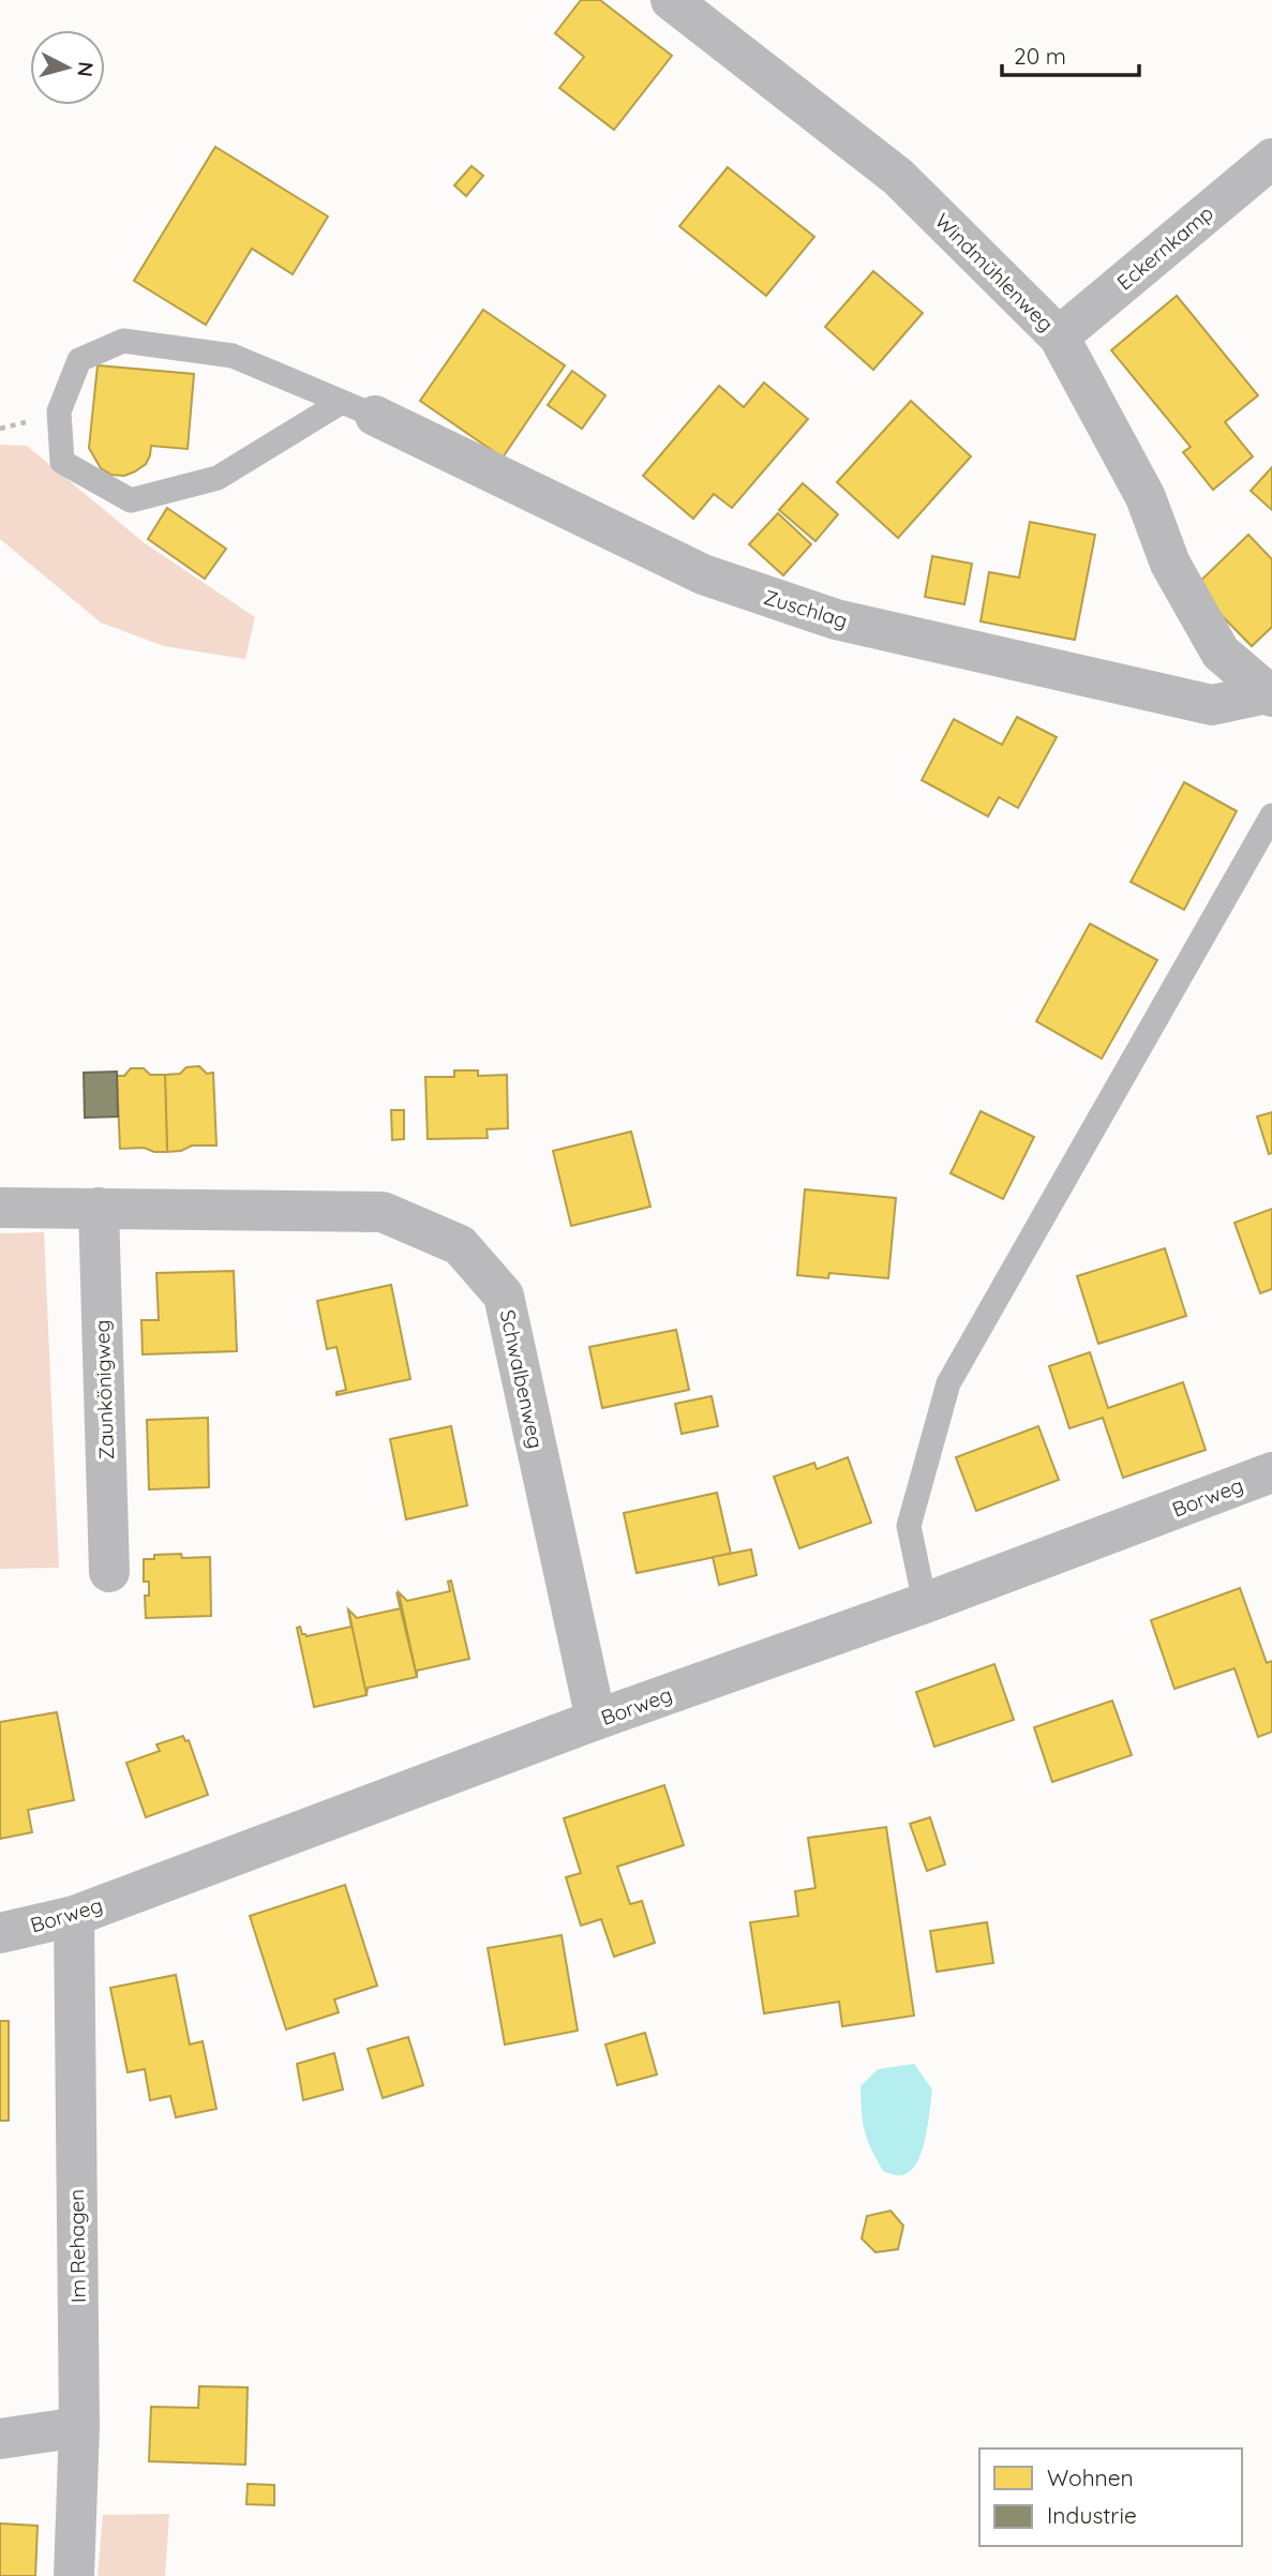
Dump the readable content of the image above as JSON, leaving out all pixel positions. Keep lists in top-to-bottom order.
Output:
{
  "streets": {
    "street": [
      "Eckernkamp",
      "Windmühlenweg",
      "Zuschlag",
      "Schwalbenweg",
      "Zaunkönigweg",
      "Borweg",
      "Im Rehagen"
    ]
  },
  "crossings": [
    ["Eckernkamp", "Windmühlenweg"],
    ["Windmühlenweg", "Zuschlag"],
    ["Schwalbenweg", "Zaunkönigweg"],
    ["Schwalbenweg", "Borweg"],
    ["Borweg", "Im Rehagen"]
  ],
  "legend": ["Wohnen", "Industrie"],
  "scale_bar": "20 m",
  "north": "right"
}
